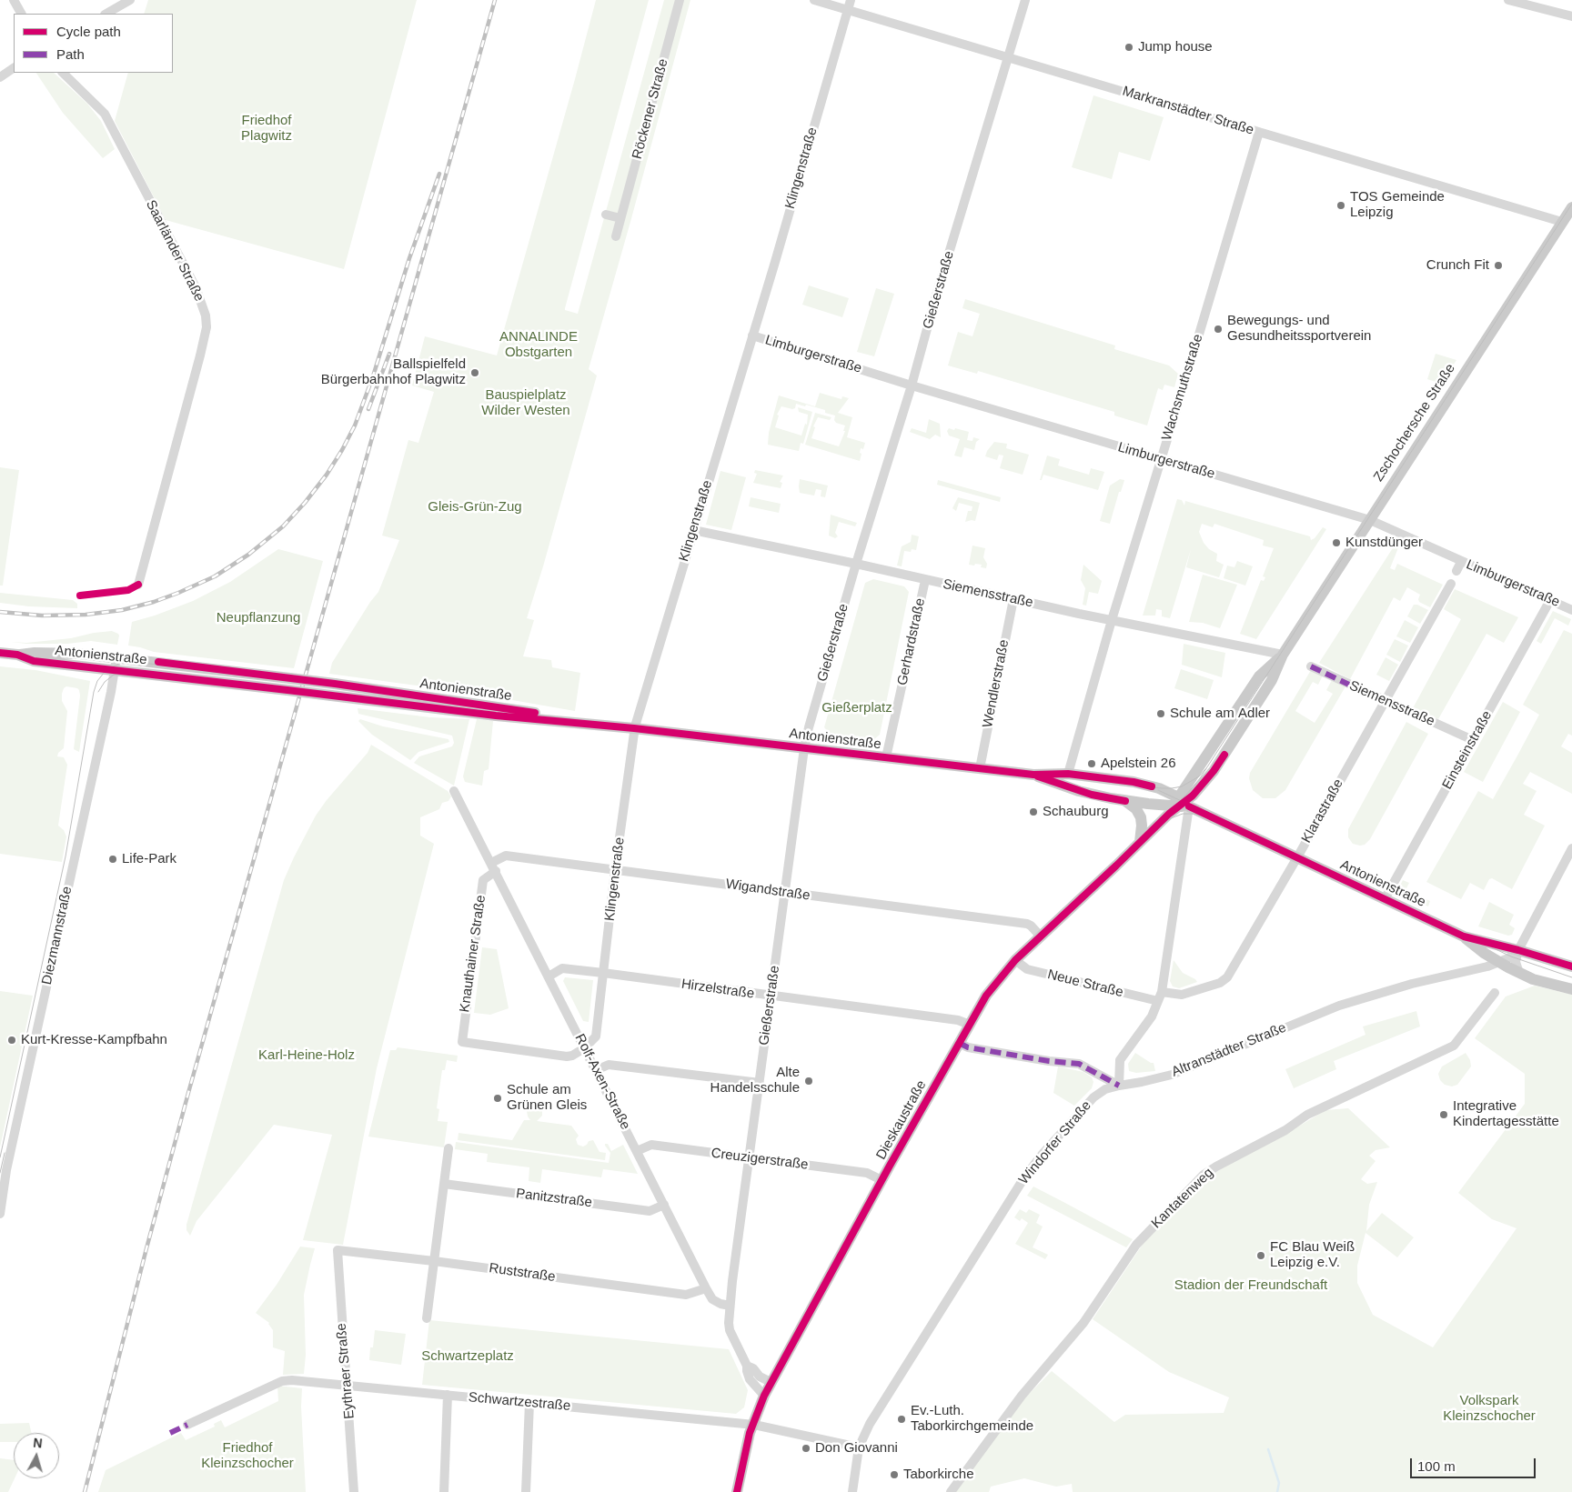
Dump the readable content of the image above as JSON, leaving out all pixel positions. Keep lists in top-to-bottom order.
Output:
{
  "streets": {
    "main road": ["Zschochersche Straße", "Antonienstraße", "Dieskaustraße"],
    "street": [
      "Röckener Straße",
      "Markranstädter Straße",
      "Klingenstraße",
      "Saarländer Straße",
      "Gießerstraße",
      "Limburgerstraße",
      "Wachsmuthstraße",
      "Siemensstraße",
      "Gerhardstraße",
      "Wendlerstraße",
      "Einsteinstraße",
      "Klarastraße",
      "Wigandstraße",
      "Diezmannstraße",
      "Knauthainer Straße",
      "Neue Straße",
      "Hirzelstraße",
      "Altranstädter Straße",
      "Rolf-Axen-Straße",
      "Windorfer Straße",
      "Creuzigerstraße",
      "Panitzstraße",
      "Kantatenweg",
      "Ruststraße",
      "Eythraer Straße",
      "Schwartzestraße"
    ]
  },
  "crossings": [
    ["Markranstädter Straße", "Klingenstraße"],
    ["Markranstädter Straße", "Gießerstraße"],
    ["Markranstädter Straße", "Wachsmuthstraße"],
    ["Markranstädter Straße", "Zschochersche Straße"],
    ["Klingenstraße", "Limburgerstraße"],
    ["Klingenstraße", "Siemensstraße"],
    ["Klingenstraße", "Antonienstraße"],
    ["Klingenstraße", "Wigandstraße"],
    ["Klingenstraße", "Knauthainer Straße"],
    ["Klingenstraße", "Hirzelstraße"],
    ["Klingenstraße", "Rolf-Axen-Straße"],
    ["Gießerstraße", "Limburgerstraße"],
    ["Gießerstraße", "Siemensstraße"],
    ["Gießerstraße", "Antonienstraße"],
    ["Gießerstraße", "Wigandstraße"],
    ["Gießerstraße", "Hirzelstraße"],
    ["Gießerstraße", "Rolf-Axen-Straße"],
    ["Gießerstraße", "Creuzigerstraße"],
    ["Limburgerstraße", "Wachsmuthstraße"],
    ["Limburgerstraße", "Zschochersche Straße"],
    ["Limburgerstraße", "Einsteinstraße"],
    ["Wachsmuthstraße", "Siemensstraße"],
    ["Wachsmuthstraße", "Antonienstraße"],
    ["Zschochersche Straße", "Siemensstraße"],
    ["Zschochersche Straße", "Antonienstraße"],
    ["Zschochersche Straße", "Dieskaustraße"],
    ["Siemensstraße", "Gerhardstraße"],
    ["Siemensstraße", "Wendlerstraße"],
    ["Siemensstraße", "Einsteinstraße"],
    ["Siemensstraße", "Klarastraße"],
    ["Gerhardstraße", "Antonienstraße"],
    ["Antonienstraße", "Wendlerstraße"],
    ["Antonienstraße", "Einsteinstraße"],
    ["Antonienstraße", "Klarastraße"],
    ["Antonienstraße", "Diezmannstraße"],
    ["Antonienstraße", "Altranstädter Straße"],
    ["Antonienstraße", "Dieskaustraße"],
    ["Klarastraße", "Neue Straße"],
    ["Wigandstraße", "Knauthainer Straße"],
    ["Wigandstraße", "Rolf-Axen-Straße"],
    ["Wigandstraße", "Dieskaustraße"],
    ["Knauthainer Straße", "Rolf-Axen-Straße"],
    ["Neue Straße", "Dieskaustraße"],
    ["Hirzelstraße", "Rolf-Axen-Straße"],
    ["Hirzelstraße", "Dieskaustraße"],
    ["Altranstädter Straße", "Windorfer Straße"],
    ["Rolf-Axen-Straße", "Creuzigerstraße"],
    ["Rolf-Axen-Straße", "Panitzstraße"],
    ["Rolf-Axen-Straße", "Ruststraße"],
    ["Dieskaustraße", "Creuzigerstraße"],
    ["Dieskaustraße", "Schwartzestraße"],
    ["Windorfer Straße", "Schwartzestraße"],
    ["Ruststraße", "Eythraer Straße"],
    ["Eythraer Straße", "Schwartzestraße"]
  ],
  "parks": [
    "Friedhof Plagwitz",
    "ANNALINDE Obstgarten",
    "Bauspielplatz Wilder Westen",
    "Gleis-Grün-Zug",
    "Neupflanzung",
    "Gießerplatz",
    "Karl-Heine-Holz",
    "Stadion der Freundschaft",
    "Schwartzeplatz",
    "Volkspark Kleinzschocher",
    "Friedhof Kleinzschocher"
  ],
  "places": [
    "Jump house",
    "TOS Gemeinde Leipzig",
    "Crunch Fit",
    "Bewegungs- und Gesundheitssportverein",
    "Ballspielfeld Bürgerbahnhof Plagwitz",
    "Kunstdünger",
    "Schule am Adler",
    "Apelstein 26",
    "Schauburg",
    "Life-Park",
    "Kurt-Kresse-Kampfbahn",
    "Alte Handelsschule",
    "Schule am Grünen Gleis",
    "Integrative Kindertagesstätte",
    "FC Blau Weiß Leipzig e.V.",
    "Ev.-Luth. Taborkirchgemeinde",
    "Don Giovanni",
    "Taborkirche"
  ],
  "legend": ["Cycle path", "Path"],
  "scale_bar": "100 m",
  "north": "top"
}
